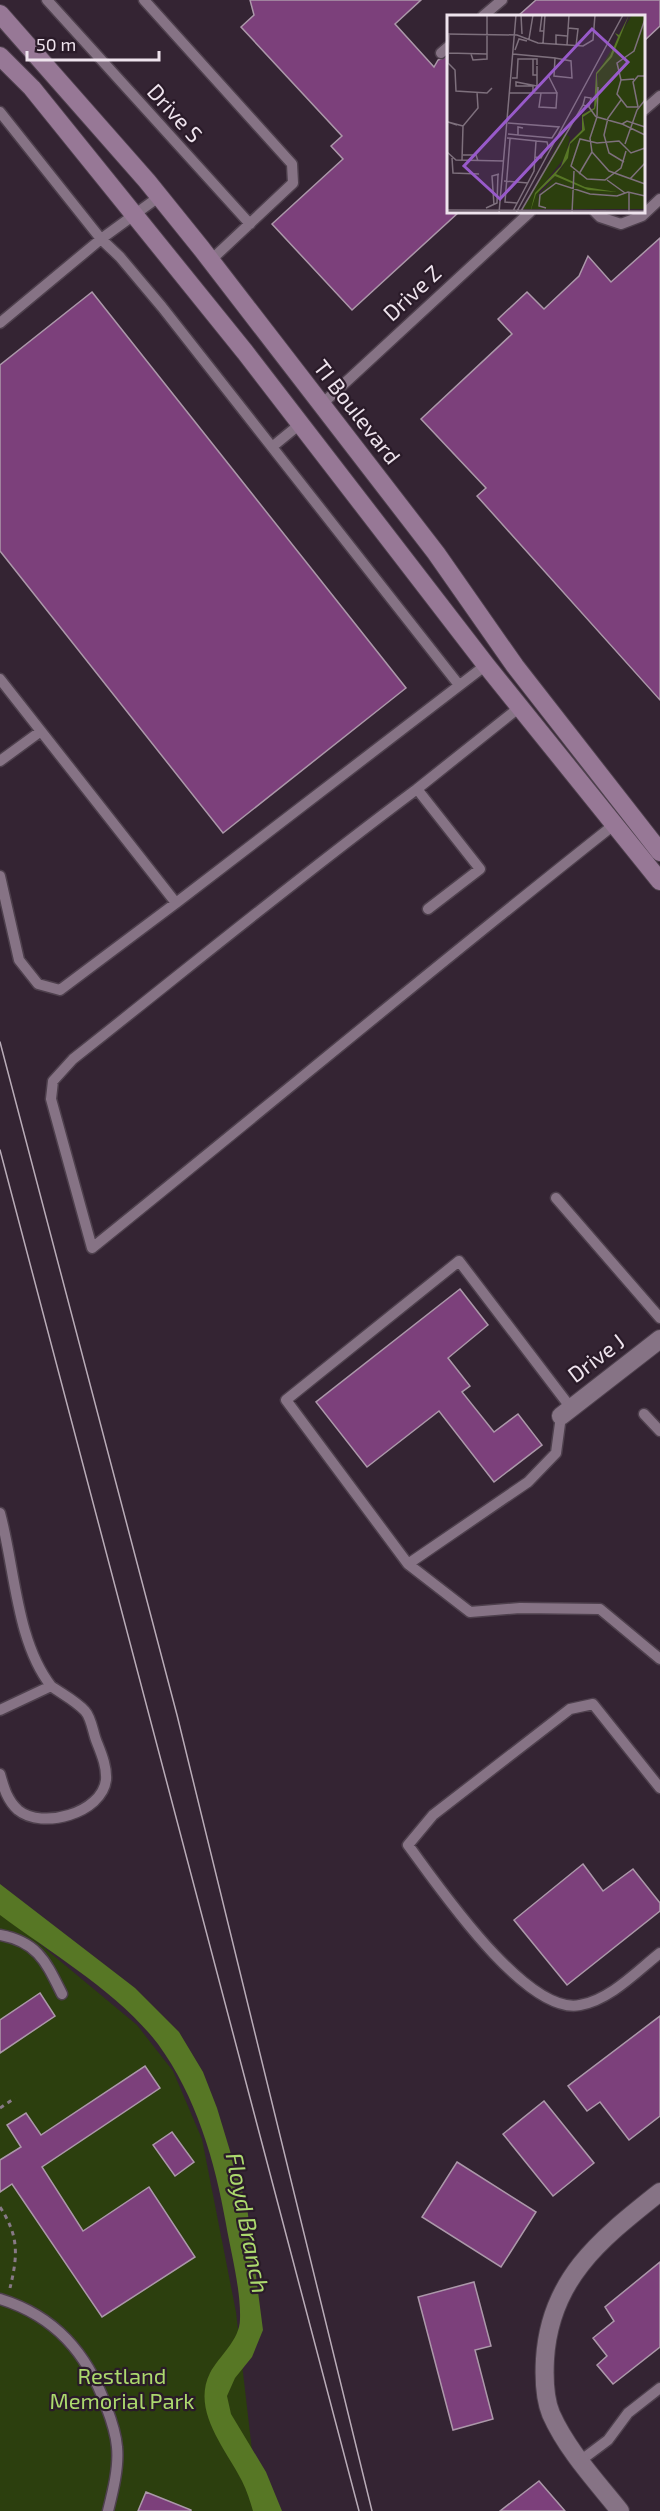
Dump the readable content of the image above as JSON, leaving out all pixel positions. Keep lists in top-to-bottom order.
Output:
{
  "streets": {
    "street": ["TI Boulevard", "Drive J"],
    "lane": ["Drive S", "Drive Z"]
  },
  "crossings": [
    ["Drive Z", "TI Boulevard"]
  ],
  "water": ["Floyd Branch"],
  "parks": ["Restland Memorial Park"],
  "scale_bar": "50 m"
}
